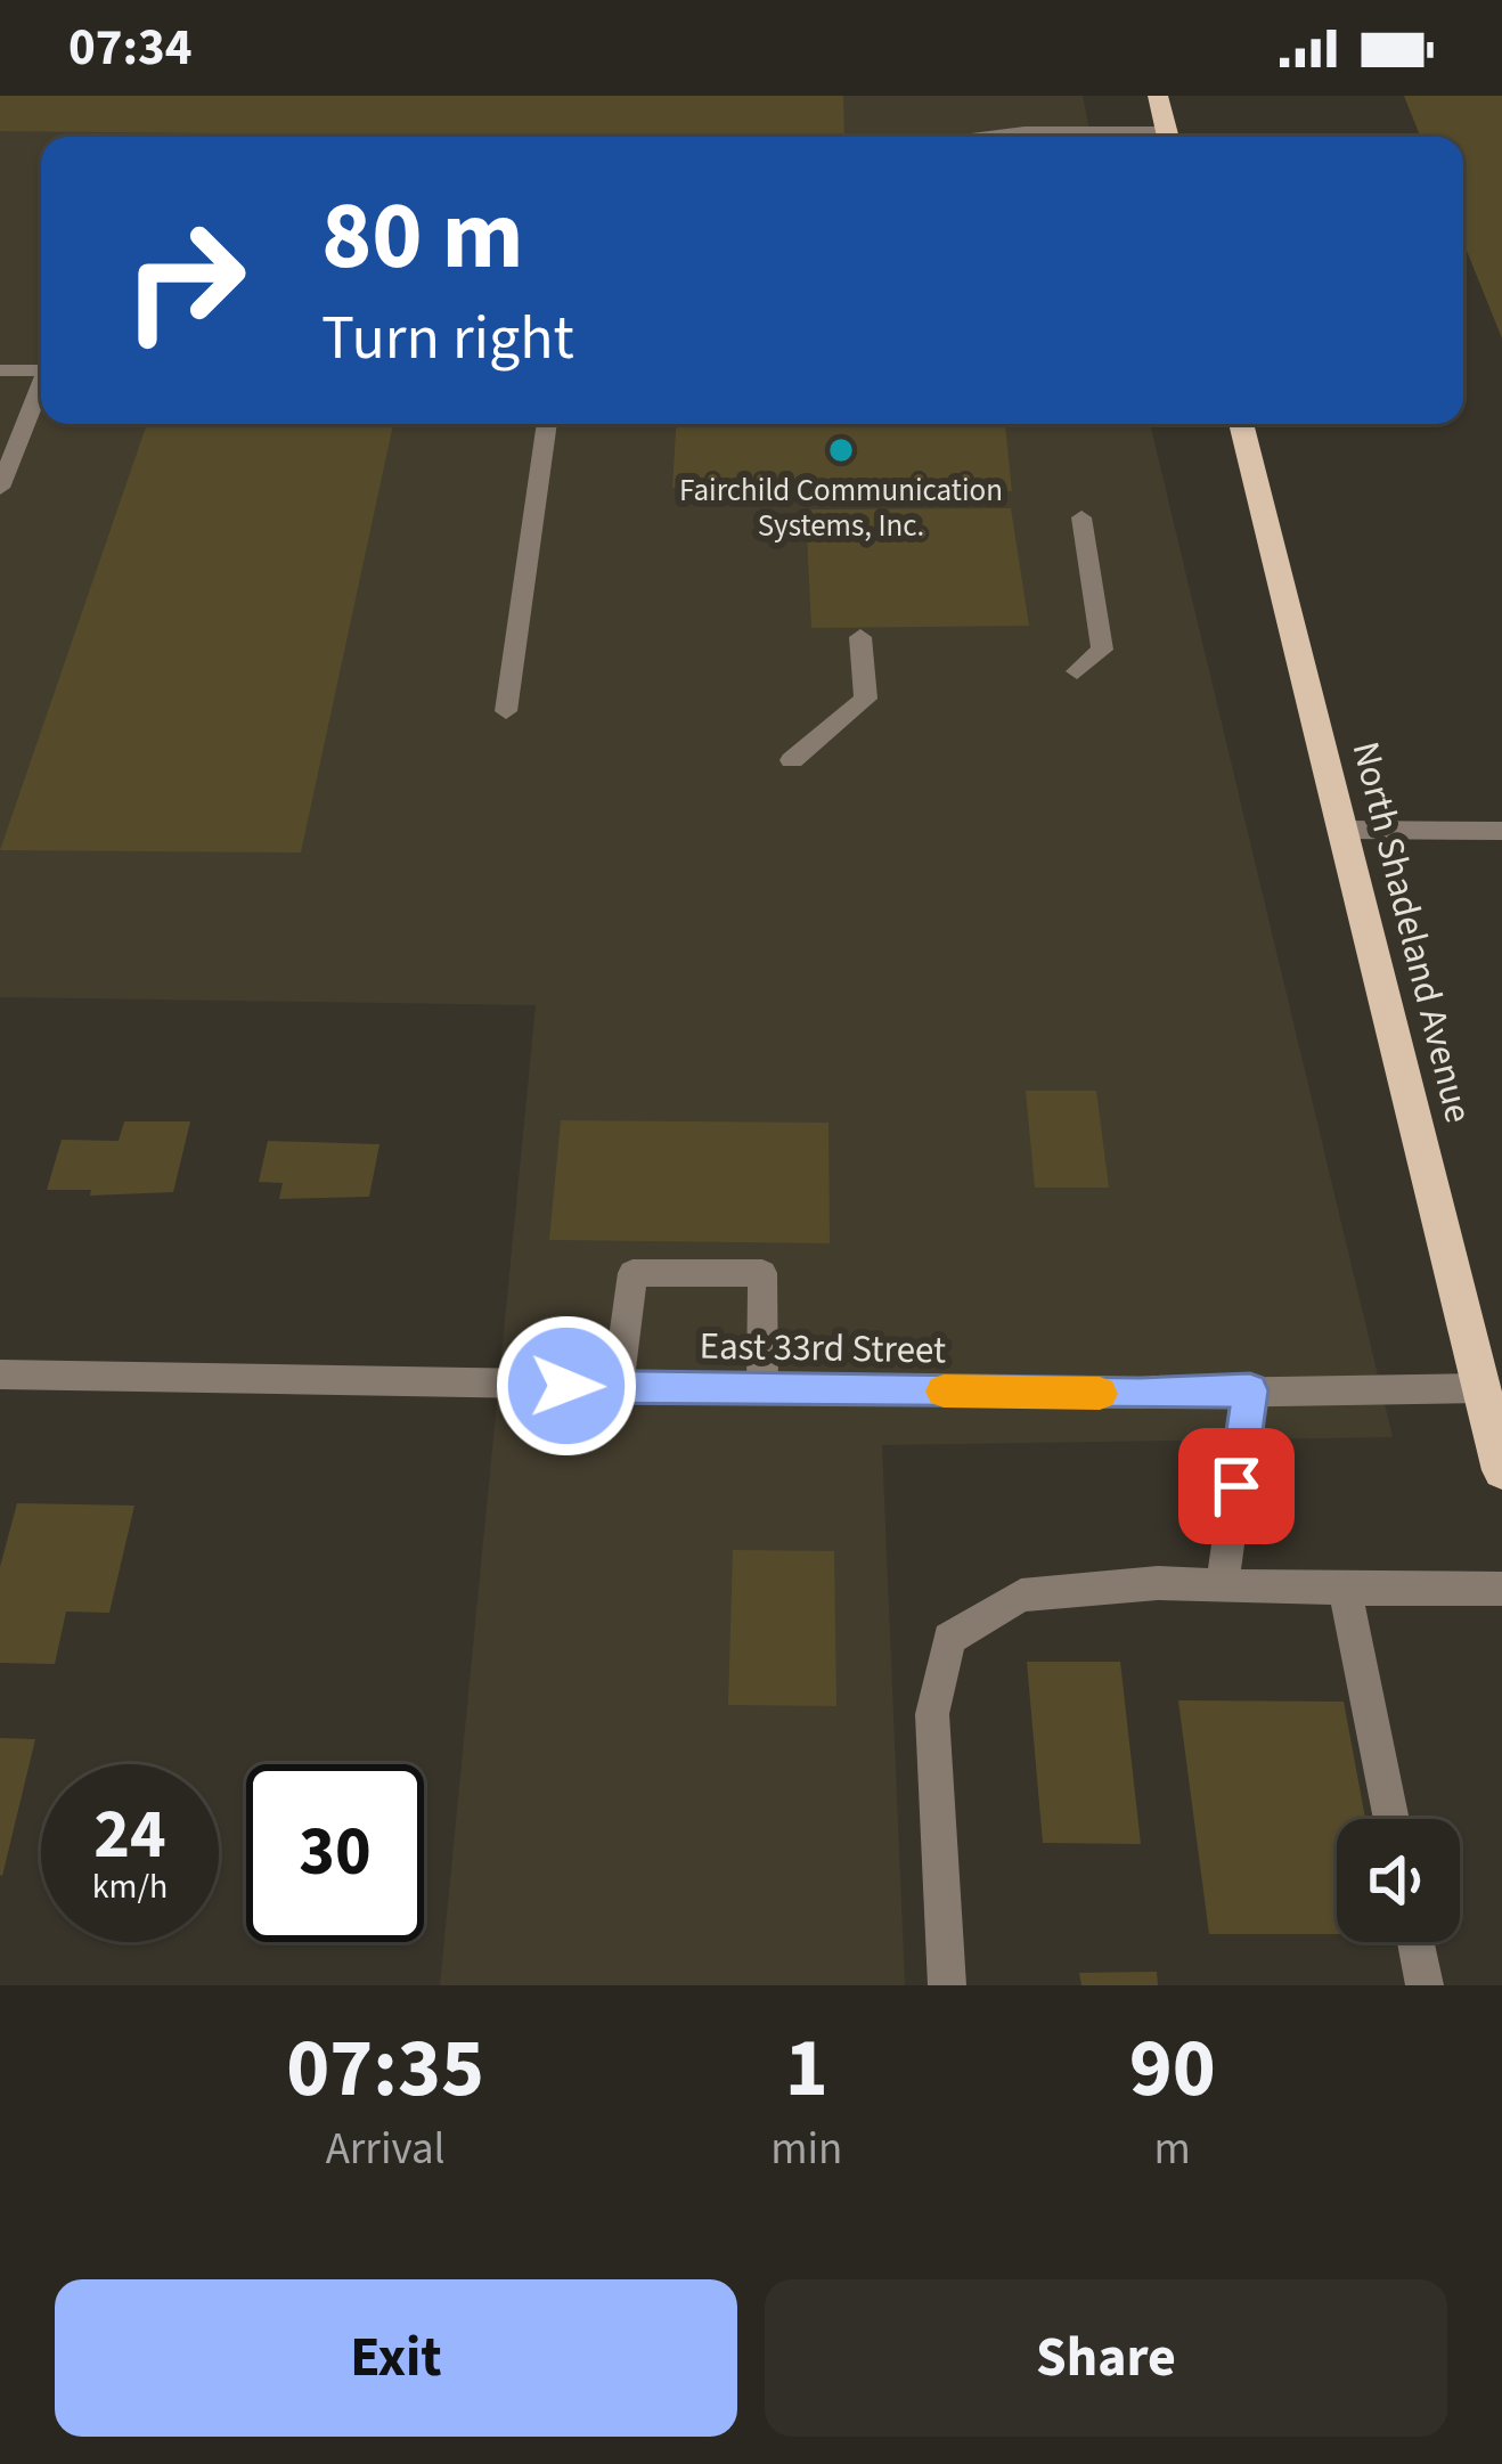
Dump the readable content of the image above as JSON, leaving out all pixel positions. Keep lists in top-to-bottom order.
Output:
{
  "streets": {
    "main road": ["North Shadeland Avenue"],
    "street": ["East 33rd Street"]
  },
  "crossings": [
    ["North Shadeland Avenue", "East 33rd Street"]
  ],
  "places": ["Fairchild Communication Systems, Inc."],
  "page": {
    "status": "07:34",
    "turn": ["80 m", "Turn right"],
    "speed": "24 km/h",
    "limit": "30",
    "eta": [
      "07:35",
      "Arrival",
      "1",
      "min",
      "90",
      "m"
    ],
    "buttons": ["Exit", "Share"]
  }
}
